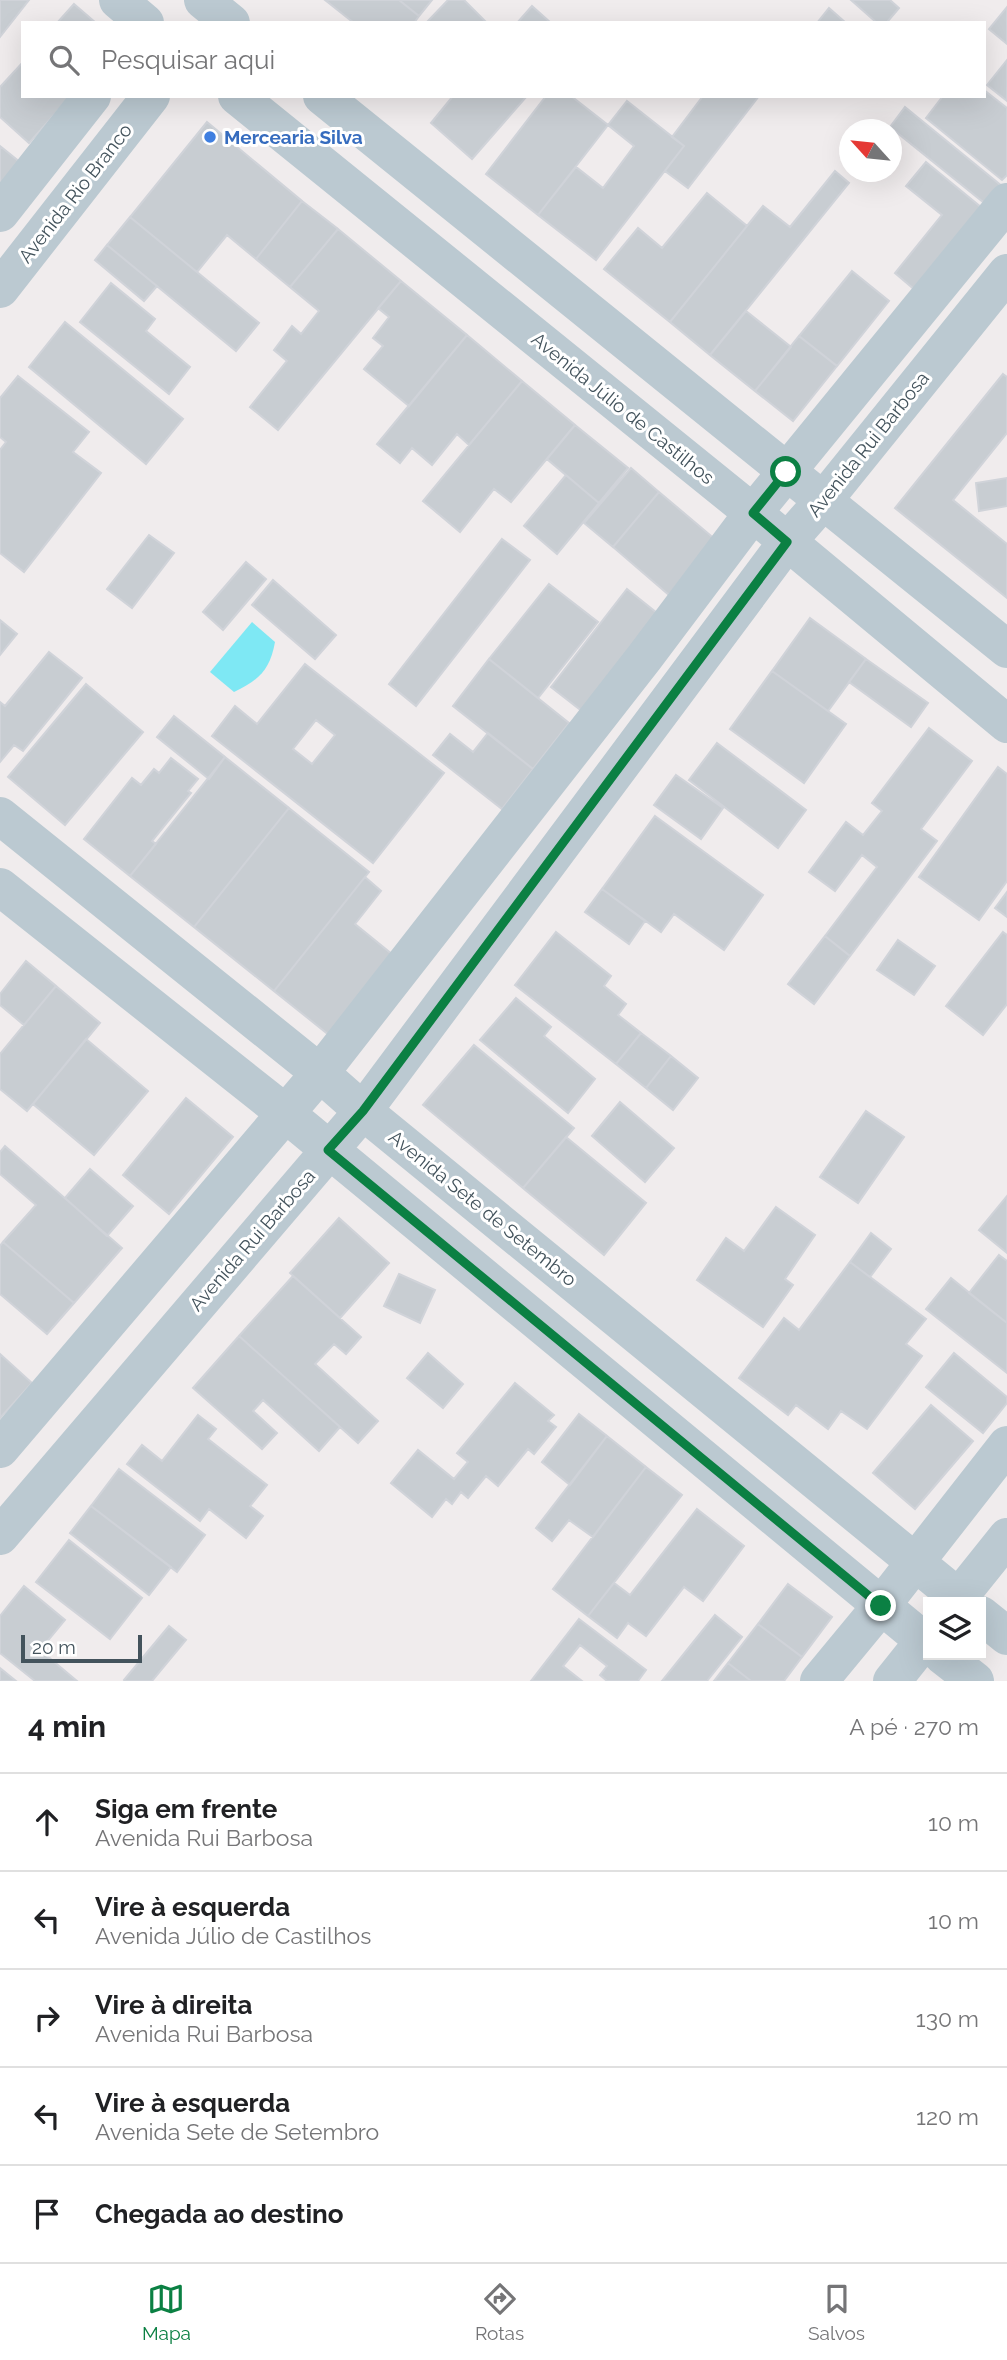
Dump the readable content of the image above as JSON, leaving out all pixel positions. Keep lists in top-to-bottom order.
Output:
{
  "streets": {
    "street": [
      "Avenida Rio Branco",
      "Avenida Júlio de Castilhos",
      "Avenida Rui Barbosa",
      "Avenida Sete de Setembro"
    ]
  },
  "crossings": [
    ["Avenida Júlio de Castilhos", "Avenida Rui Barbosa"],
    ["Avenida Rui Barbosa", "Avenida Sete de Setembro"]
  ],
  "places": ["Mercearia Silva"],
  "scale_bar": "20 m",
  "north": "top left",
  "page": {
    "search": "Pesquisar aqui",
    "scale": "20 m",
    "heading": ["4 min", "A pé · 270 m"],
    "list": [
      ["Siga em frente", "Avenida Rui Barbosa", "10 m"],
      ["Vire à esquerda", "Avenida Júlio de Castilhos", "10 m"],
      ["Vire à direita", "Avenida Rui Barbosa", "130 m"],
      ["Vire à esquerda", "Avenida Sete de Setembro", "120 m"],
      "Chegada ao destino"
    ],
    "nav": ["Mapa", "Rotas", "Salvos"]
  }
}
